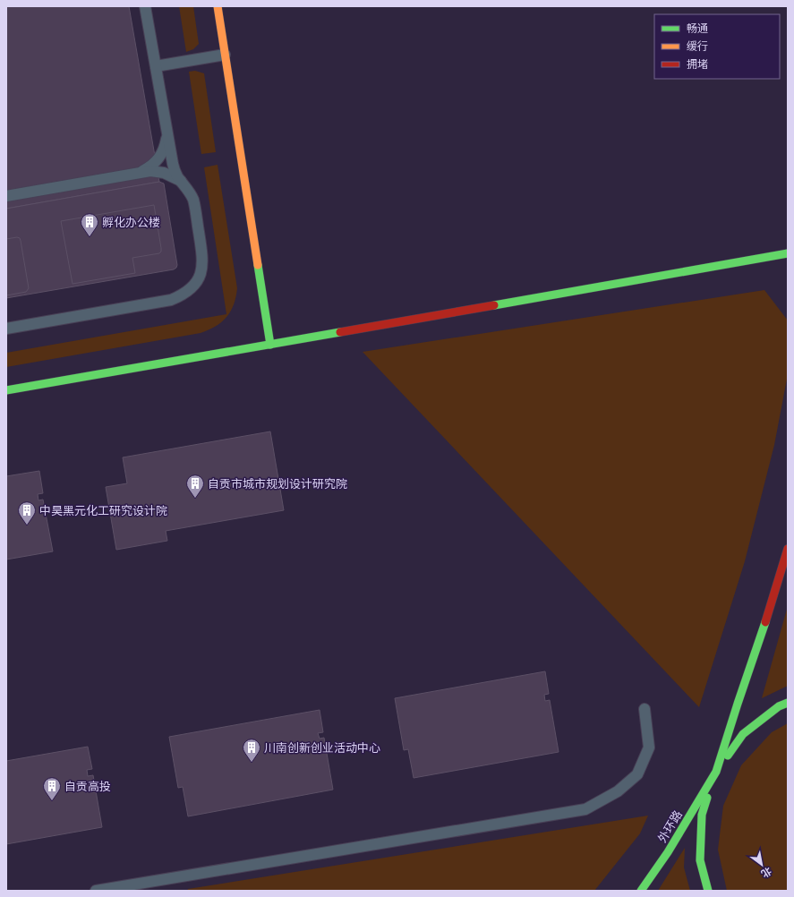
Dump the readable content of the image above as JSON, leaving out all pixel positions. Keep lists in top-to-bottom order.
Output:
{
  "streets": {
    "street": ["外环路"]
  },
  "places": {
    "building": [
      "孵化办公楼",
      "自贡市城市规划设计研究院",
      "中昊黑元化工研究设计院",
      "川南创新创业活动中心",
      "自贡高投"
    ]
  },
  "legend": ["畅通", "缓行", "拥堵"],
  "north": "bottom right"
}
